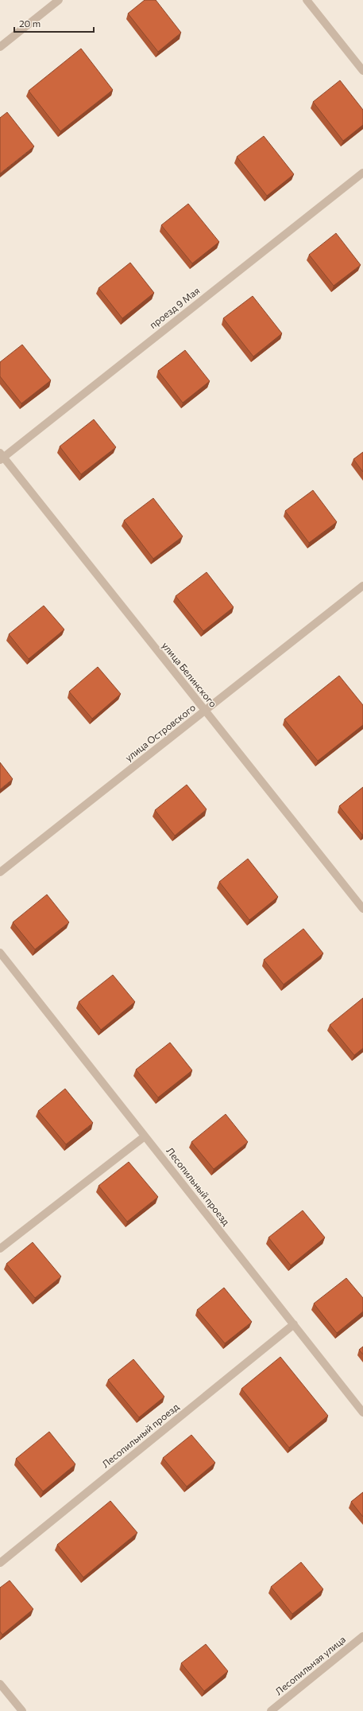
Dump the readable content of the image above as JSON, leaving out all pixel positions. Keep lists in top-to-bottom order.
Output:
{
  "streets": {
    "street": [
      "проезд 9 Мая",
      "улица Белинского",
      "улица Островского",
      "Лесопильный проезд",
      "Лесопильная улица"
    ]
  },
  "crossings": [
    ["проезд 9 Мая", "улица Белинского"],
    ["улица Белинского", "улица Островского"]
  ],
  "scale_bar": "20 m"
}
